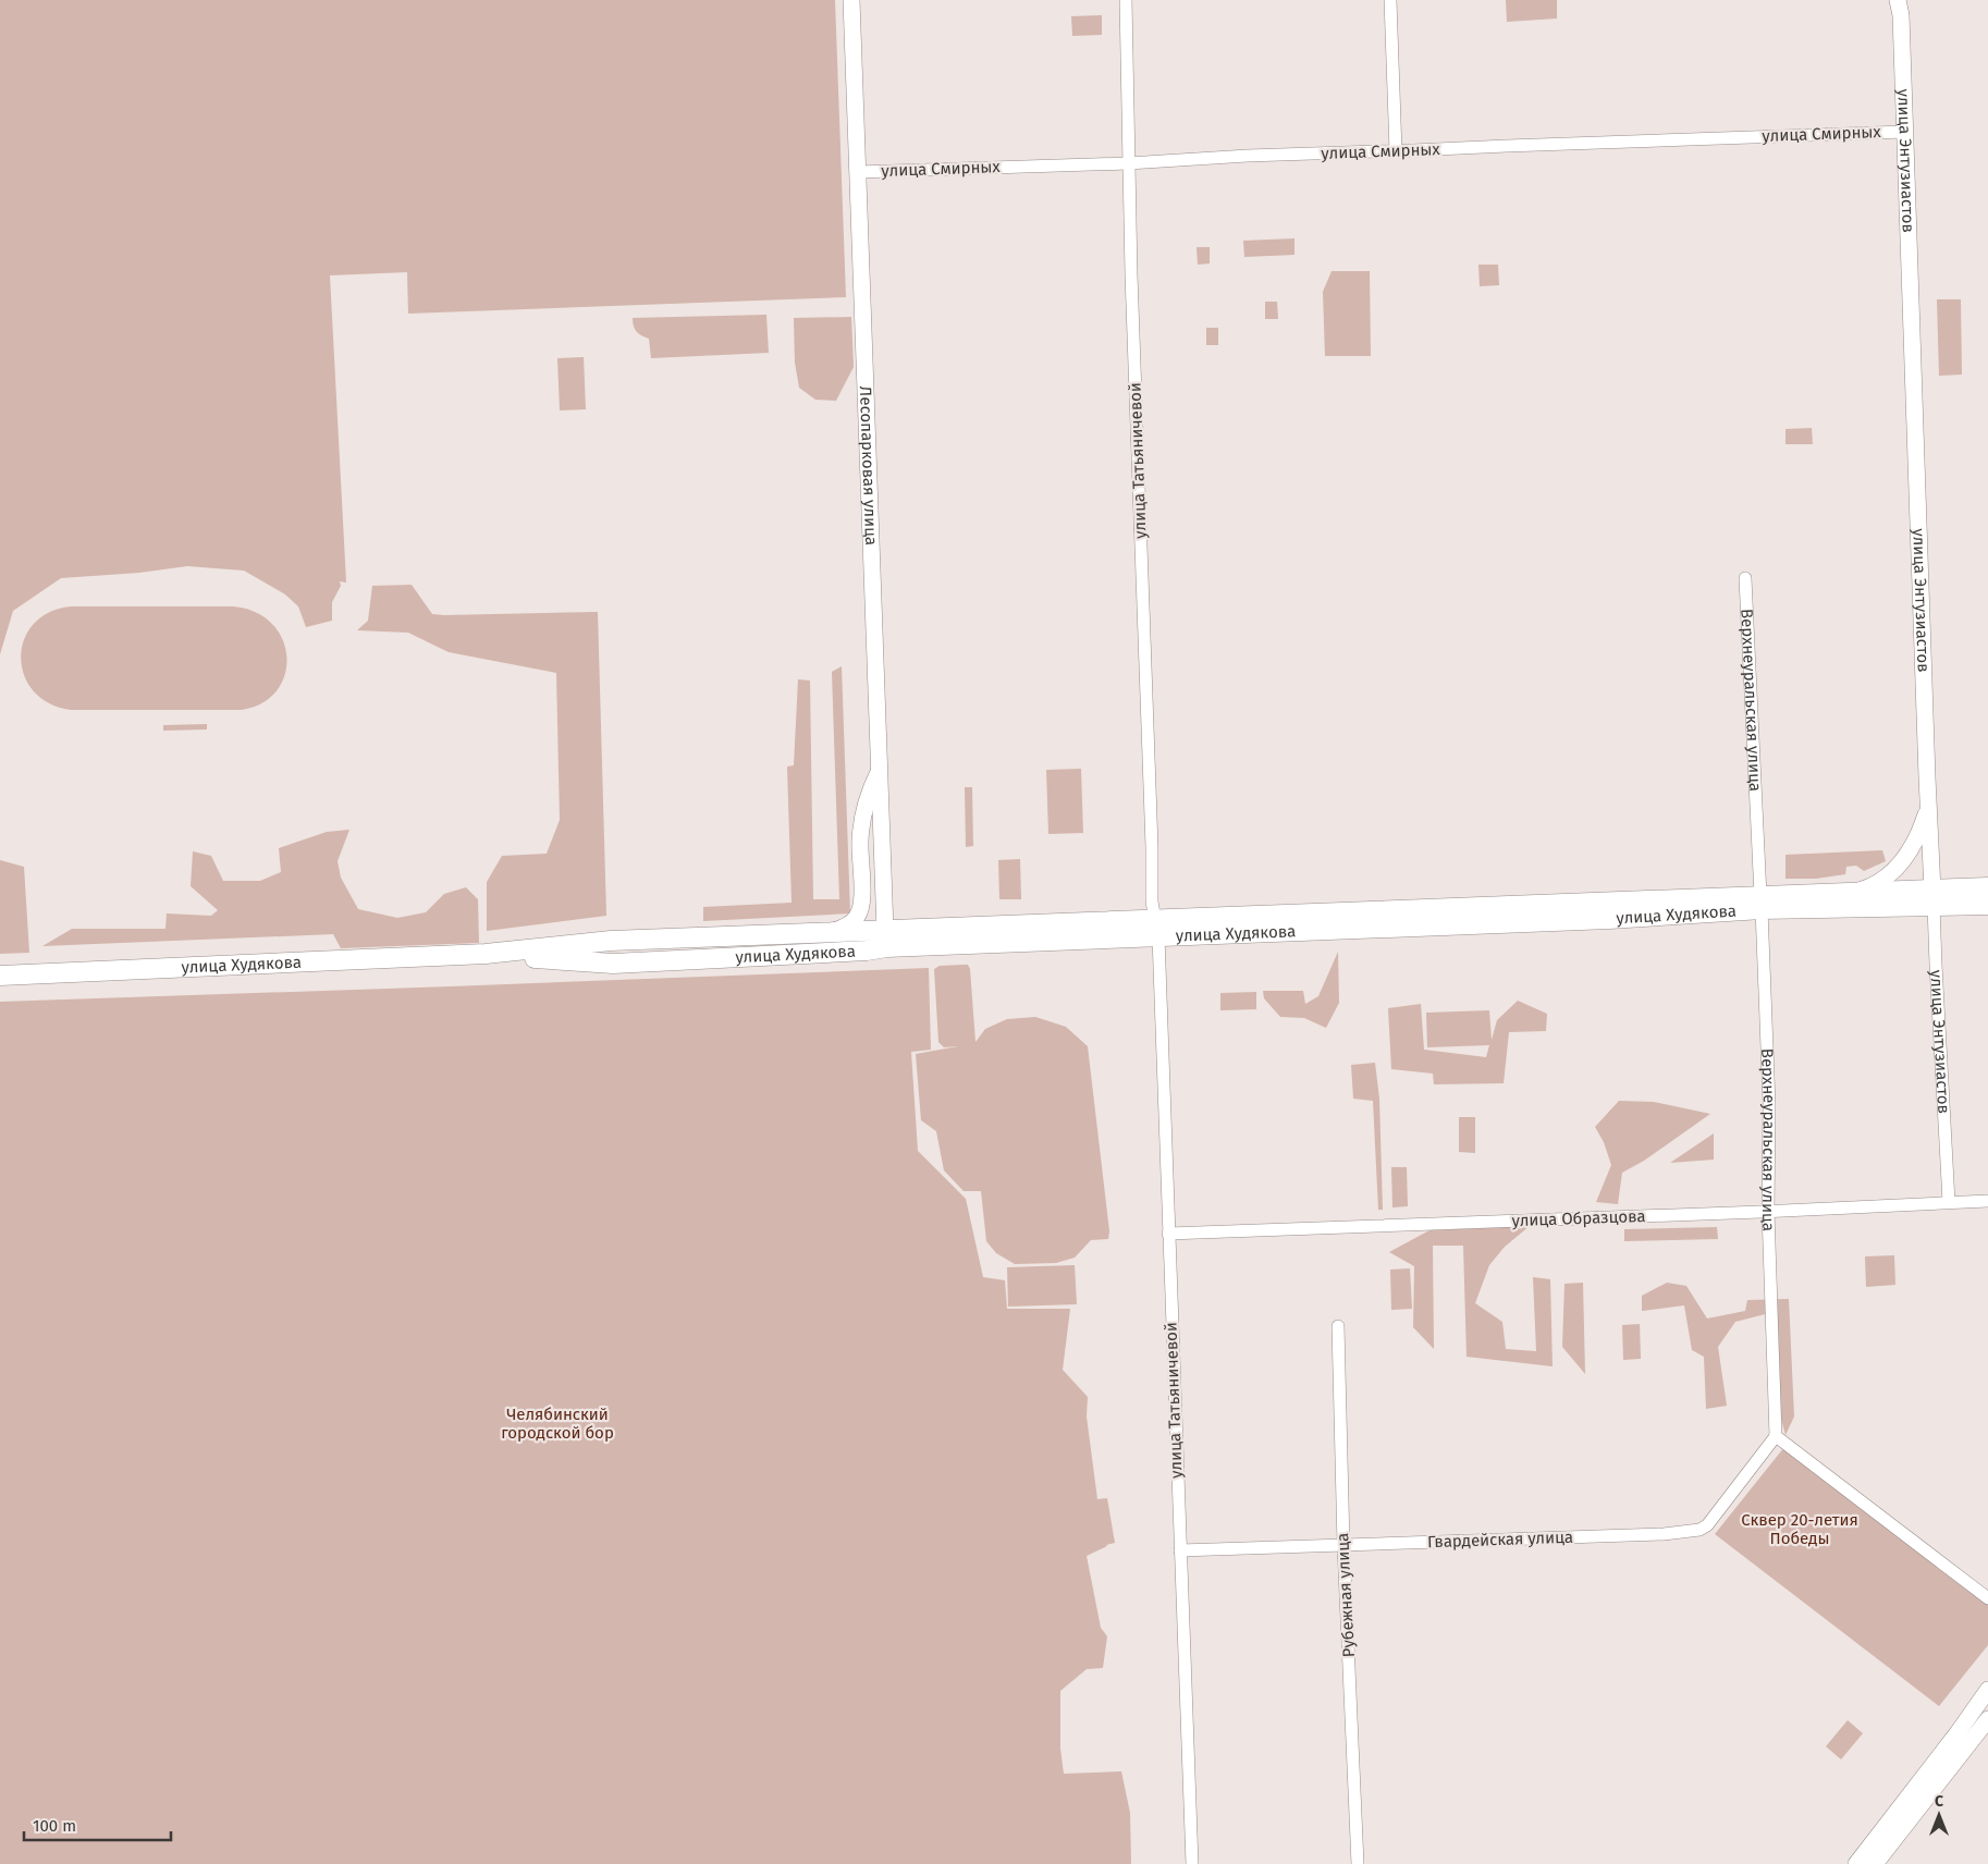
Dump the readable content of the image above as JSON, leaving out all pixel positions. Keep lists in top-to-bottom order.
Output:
{
  "streets": {
    "main road": ["улица Энтузиастов", "Лесопарковая улица", "улица Худякова"],
    "street": [
      "улица Смирных",
      "улица Татьяничевой",
      "Верхнеуральская улица",
      "улица Образцова",
      "Гвардейская улица",
      "Рубежная улица"
    ]
  },
  "crossings": [
    ["улица Смирных", "улица Энтузиастов"],
    ["улица Смирных", "улица Татьяничевой"],
    ["улица Смирных", "Лесопарковая улица"],
    ["улица Энтузиастов", "улица Худякова"],
    ["улица Энтузиастов", "улица Образцова"],
    ["улица Татьяничевой", "улица Худякова"],
    ["улица Татьяничевой", "улица Образцова"],
    ["улица Татьяничевой", "Гвардейская улица"],
    ["Лесопарковая улица", "улица Худякова"],
    ["Верхнеуральская улица", "улица Худякова"],
    ["Верхнеуральская улица", "улица Образцова"],
    ["Верхнеуральская улица", "Гвардейская улица"],
    ["Гвардейская улица", "Рубежная улица"]
  ],
  "parks": ["Челябинский городской бор", "Сквер 20-летия Победы"],
  "scale_bar": "100 m",
  "north": "top"
}
